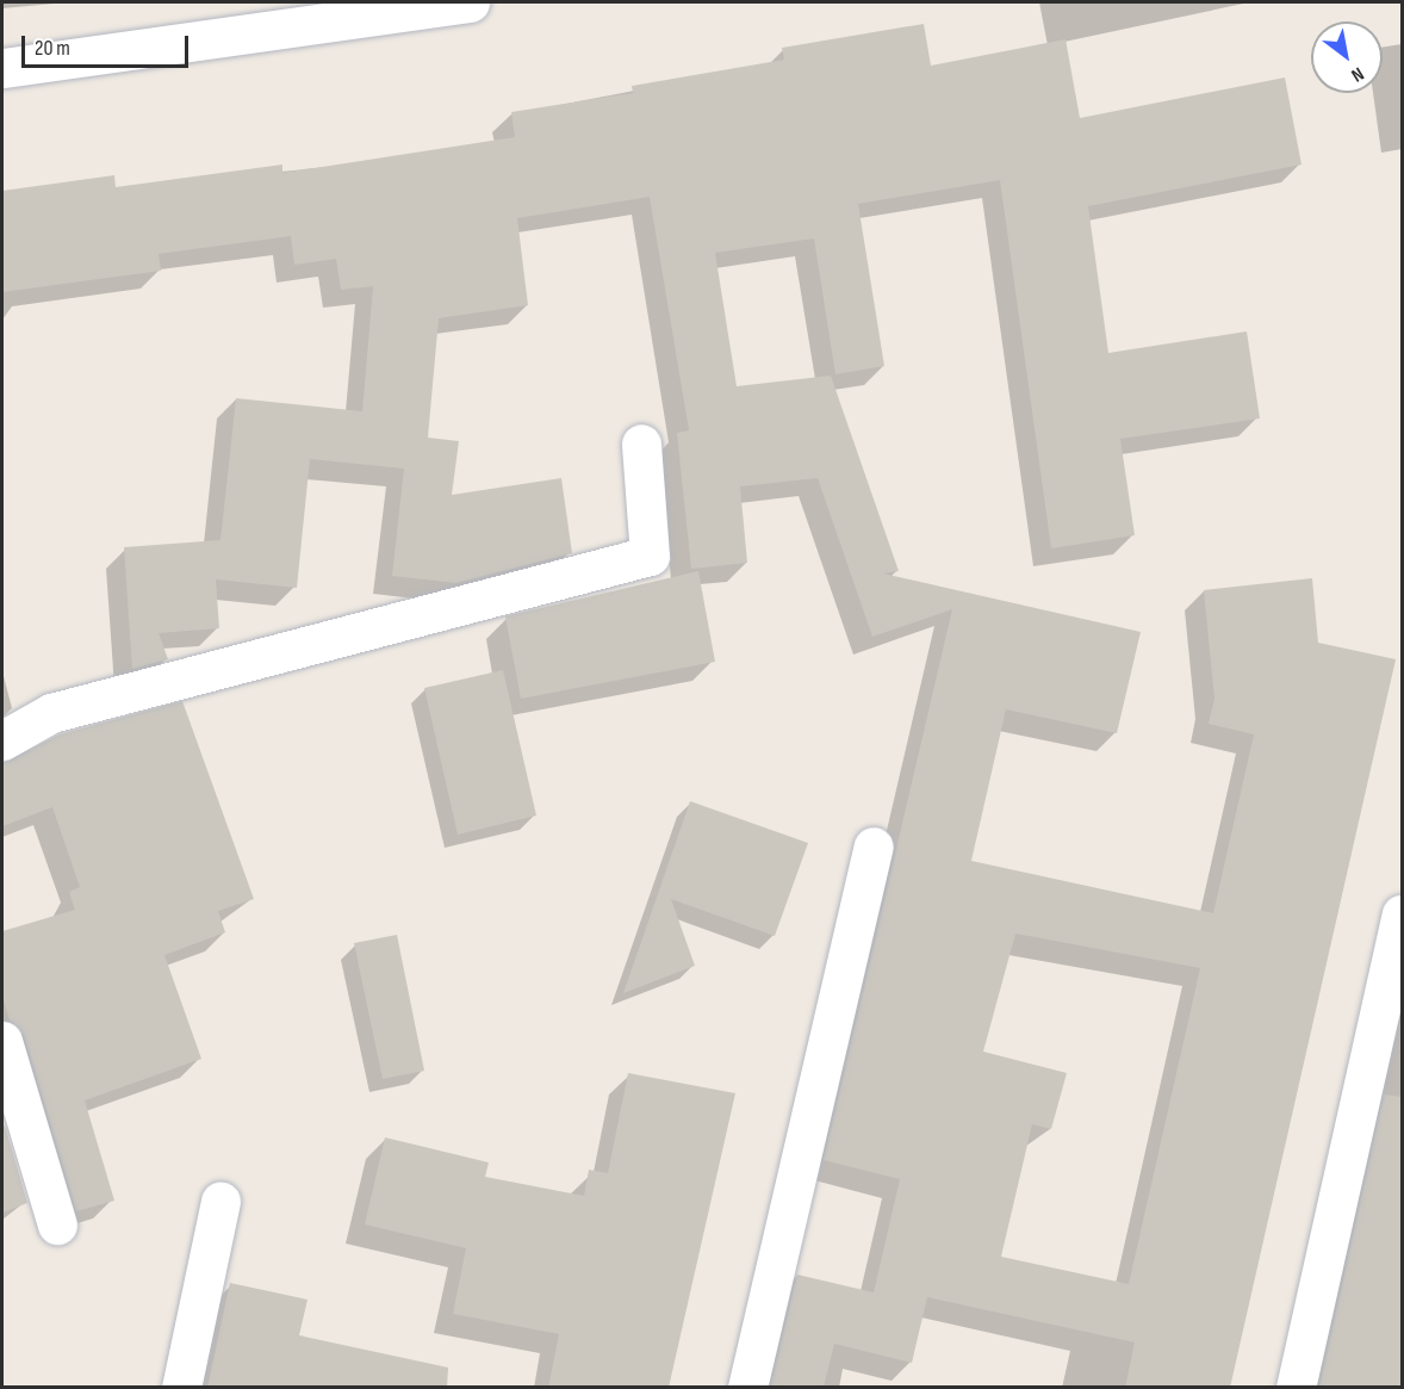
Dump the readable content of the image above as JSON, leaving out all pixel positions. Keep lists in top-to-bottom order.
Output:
{
  "scale_bar": "20 m",
  "north": "bottom right"
}
